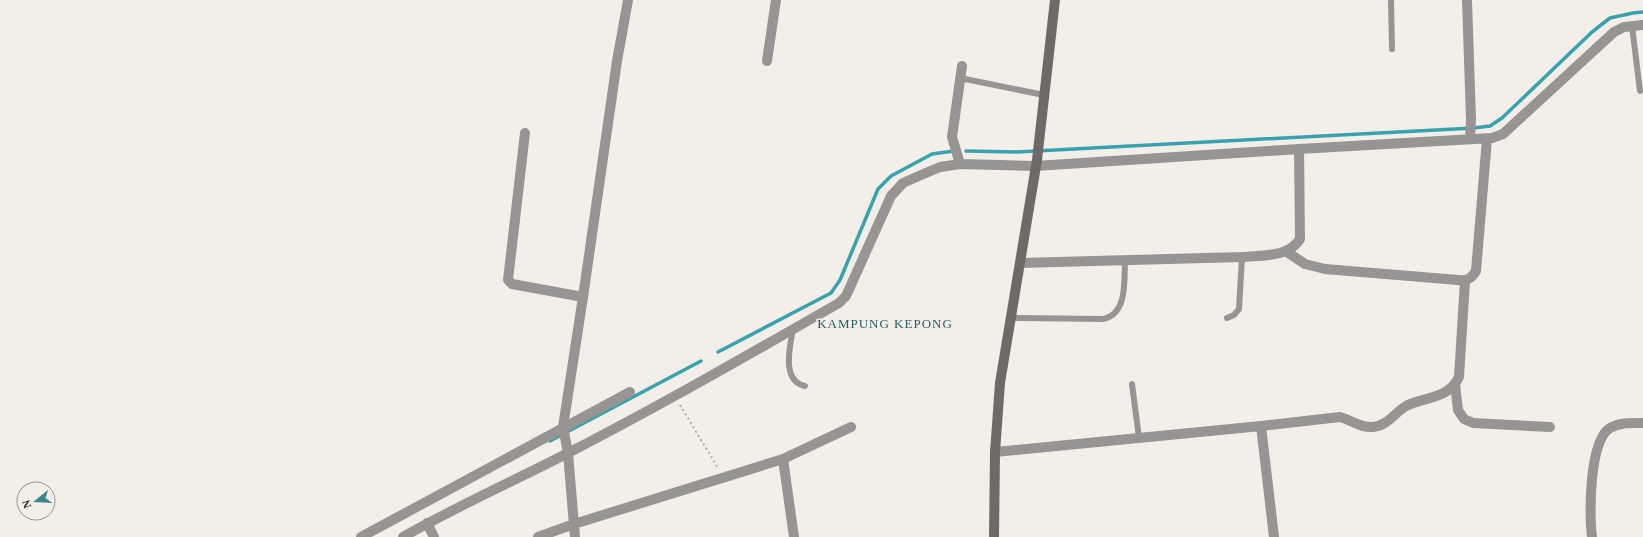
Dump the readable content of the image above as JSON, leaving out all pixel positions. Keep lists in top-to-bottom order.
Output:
{
  "districts": ["KAMPUNG KEPONG"],
  "north": "left"
}
